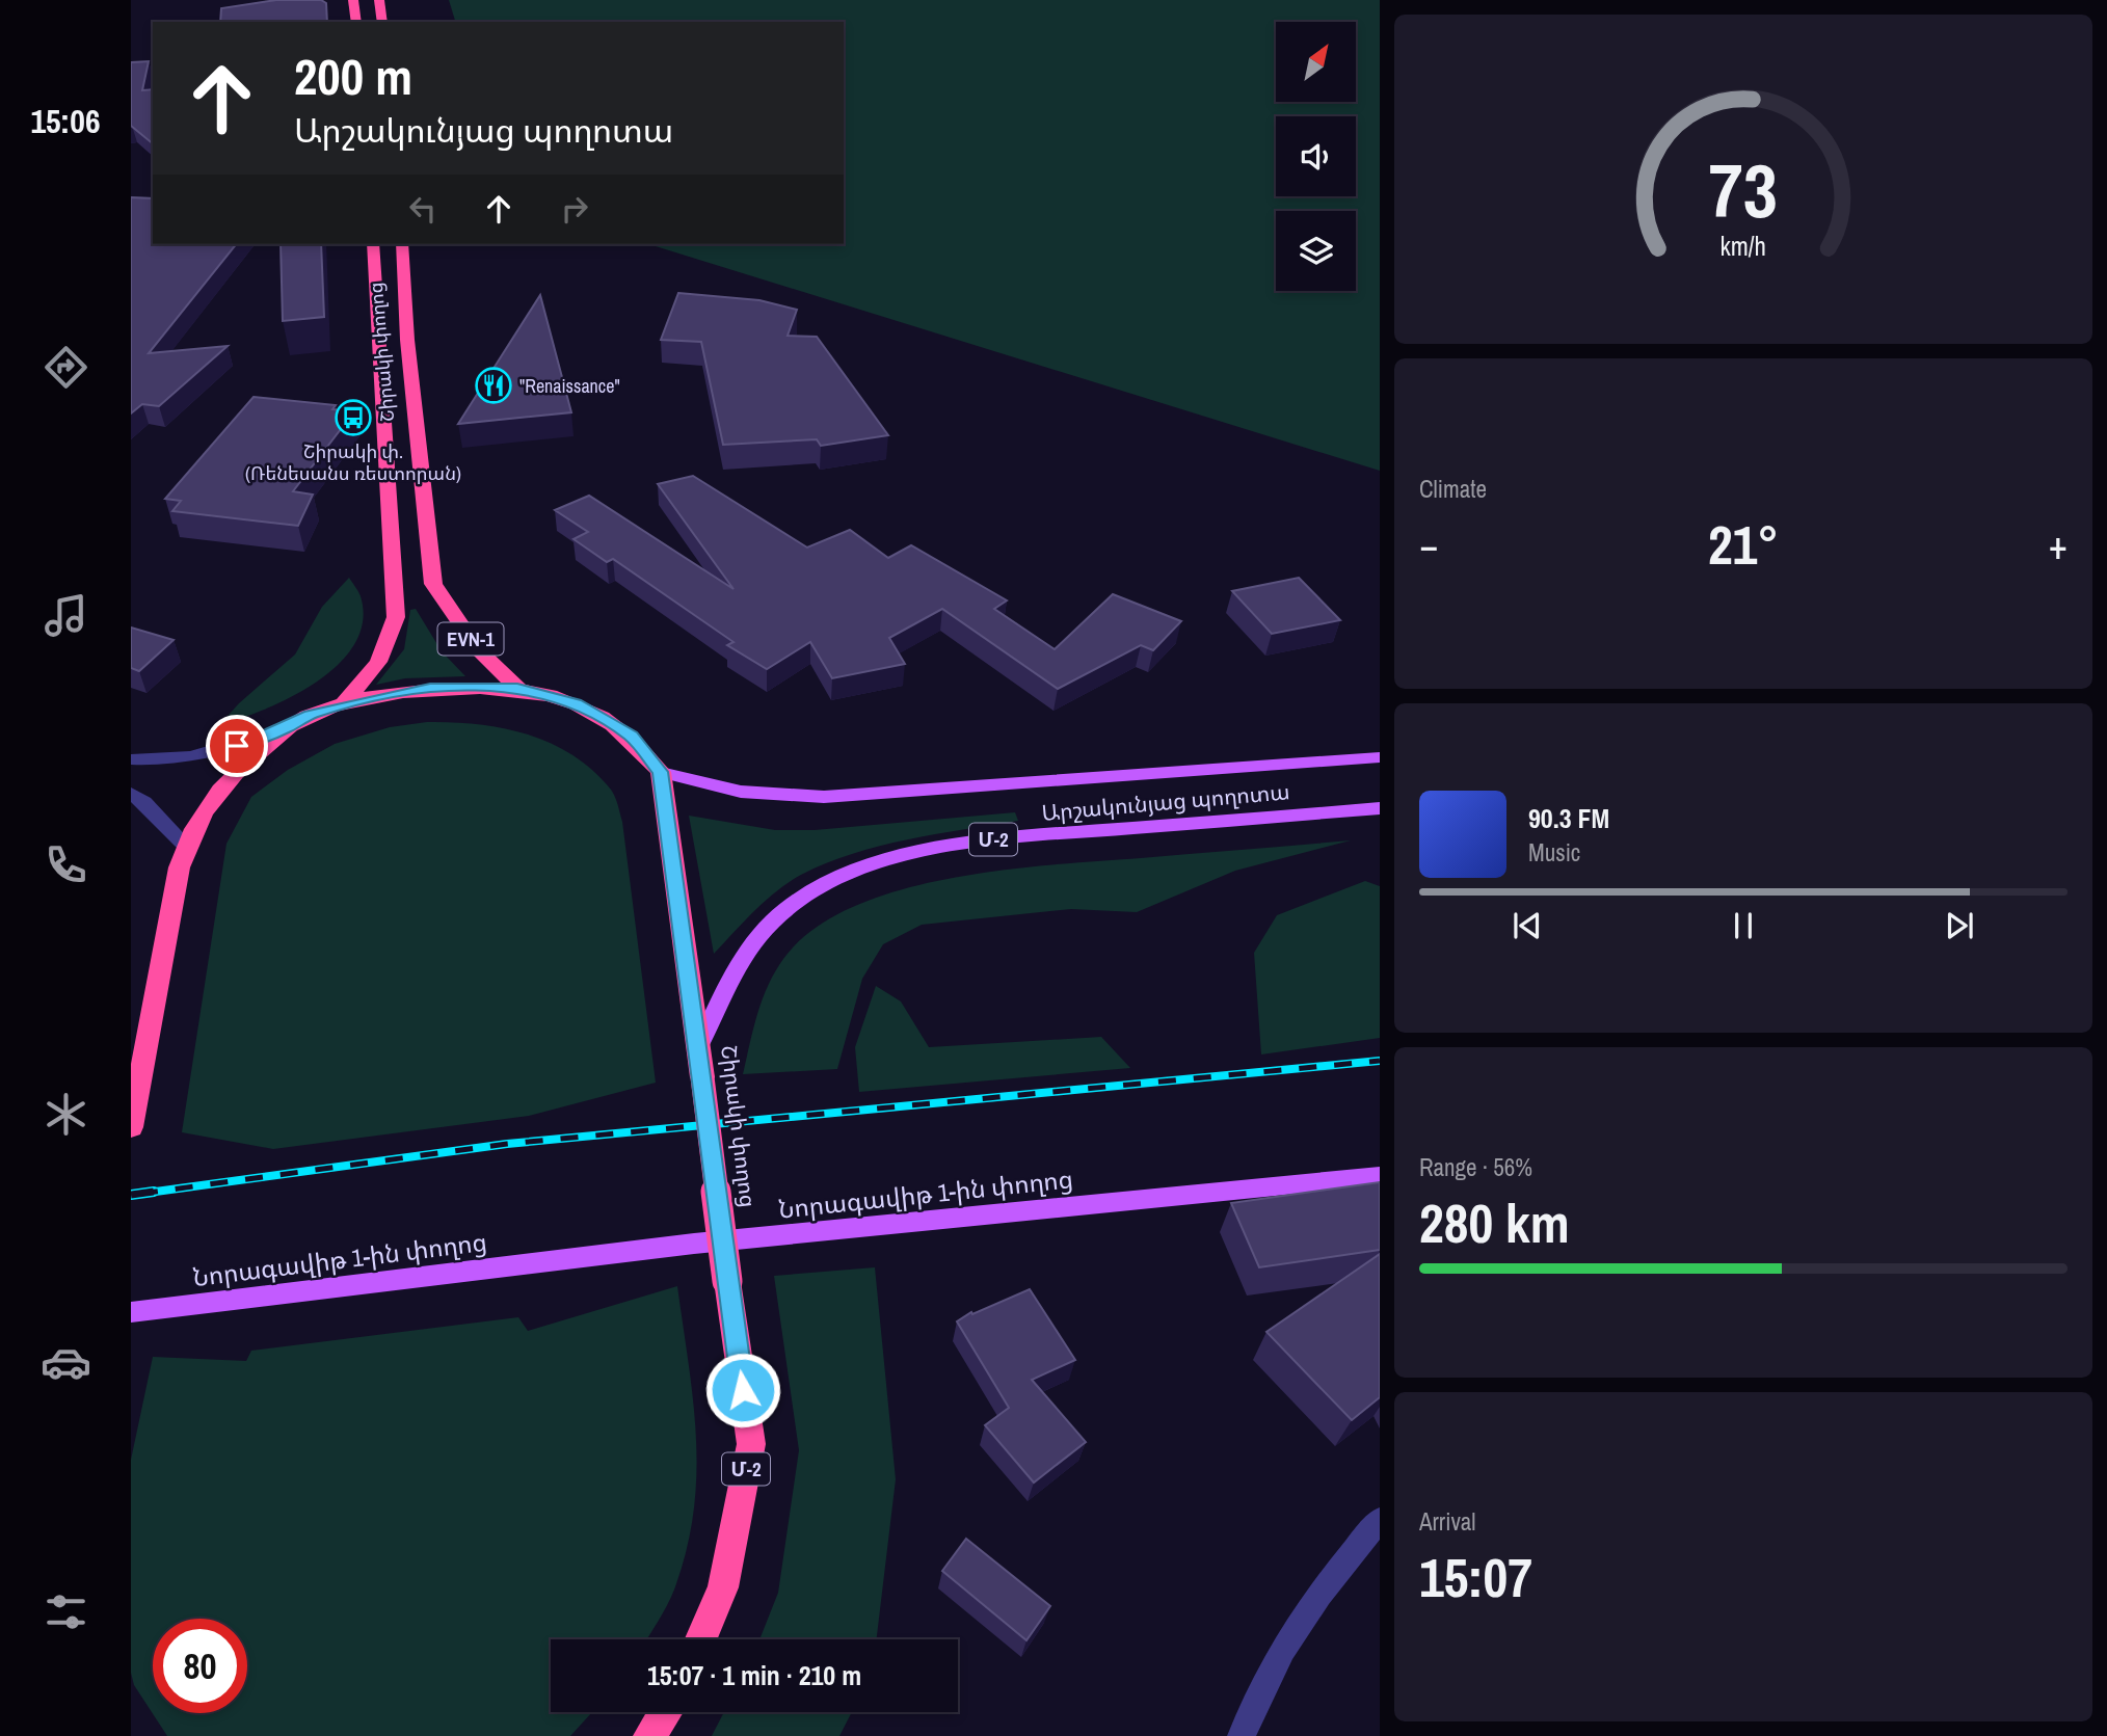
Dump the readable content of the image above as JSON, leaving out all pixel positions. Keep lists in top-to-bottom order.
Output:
{
  "streets": {
    "highway": ["Շիրակի փողոց", "EVN-1", "Մ-2"],
    "main road": ["Արշակունյաց պողոտա", "Նորագավիթ 1-ին փողոց"]
  },
  "crossings": [
    ["Շիրակի փողոց", "Արշակունյաց պողոտա"]
  ],
  "places": {
    "restaurant": ["\"Renaissance\""],
    "bus stop": ["Շիրակի փ. (Ռենեսանս ռեստորան)"]
  },
  "north": "top right",
  "page": {
    "tabs": "15:06",
    "turn": ["200 m", "Արշակունյաց պողոտա"],
    "tile": [
      "Climate",
      ["Range · 56%", "280 km"],
      ["Arrival", "15:07"]
    ],
    "heat": ["−", "21°", "+"],
    "song": ["90.3 FM", "Music"],
    "limit": "80",
    "trip": "15:07 · 1 min · 210 m",
    "gauge": ["73", "km/h"]
  }
}
